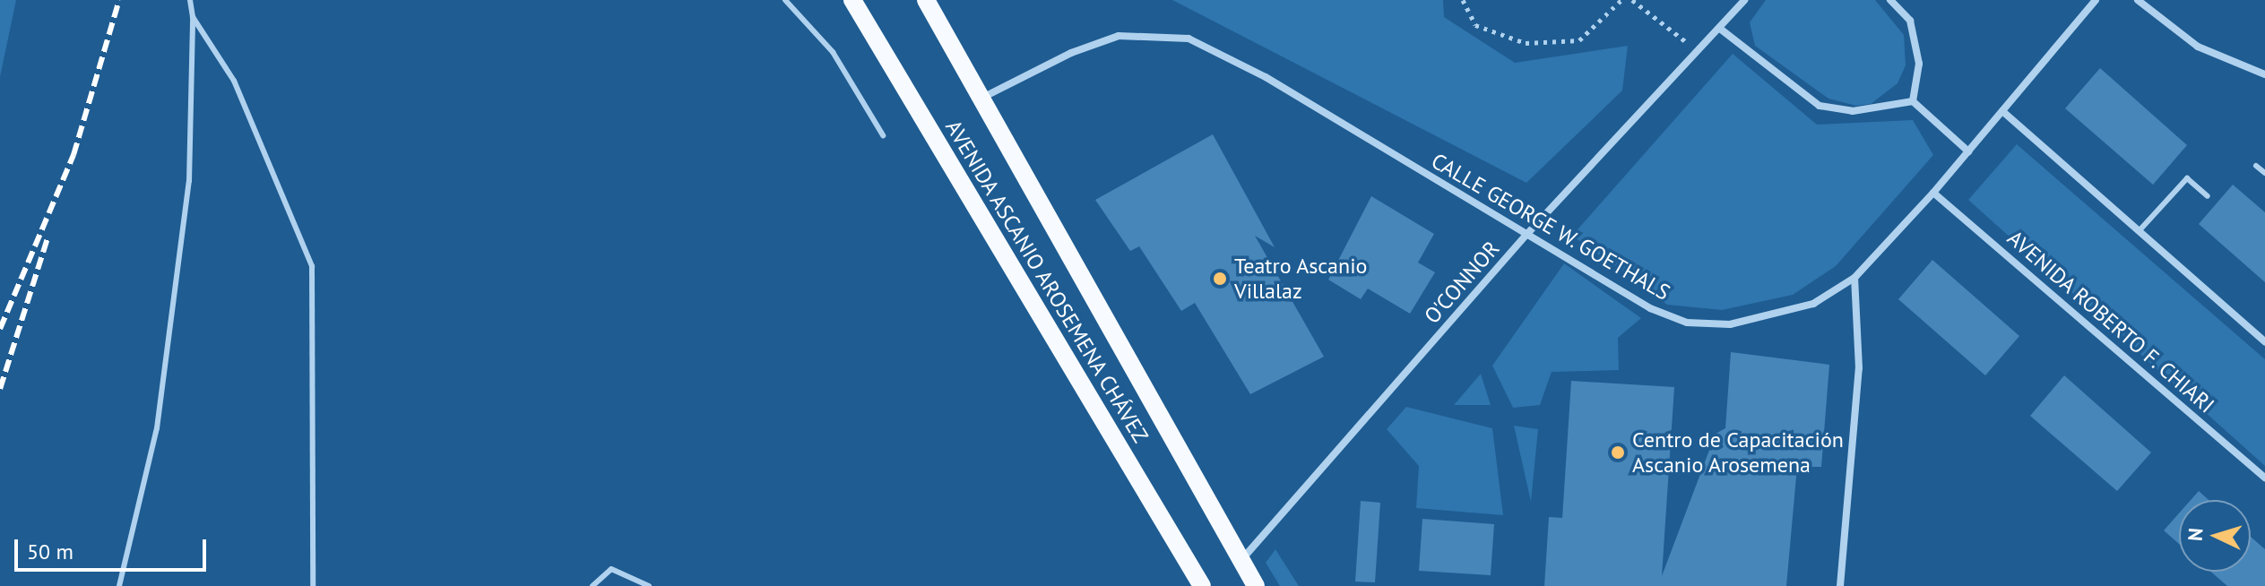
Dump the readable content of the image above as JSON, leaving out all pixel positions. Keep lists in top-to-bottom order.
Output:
{
  "streets": {
    "main road": ["AVENIDA ASCANIO AROSEMENA CHÁVEZ"],
    "street": ["CALLE GEORGE W. GOETHALS", "O'CONNOR", "AVENIDA ROBERTO F. CHIARI"]
  },
  "crossings": [
    ["CALLE GEORGE W. GOETHALS", "AVENIDA ASCANIO AROSEMENA CHÁVEZ"],
    ["CALLE GEORGE W. GOETHALS", "O'CONNOR"],
    ["CALLE GEORGE W. GOETHALS", "AVENIDA ROBERTO F. CHIARI"],
    ["AVENIDA ASCANIO AROSEMENA CHÁVEZ", "O'CONNOR"]
  ],
  "places": ["Teatro Ascanio Villalaz", "Centro de Capacitación Ascanio Arosemena"],
  "scale_bar": "50 m",
  "north": "left"
}
